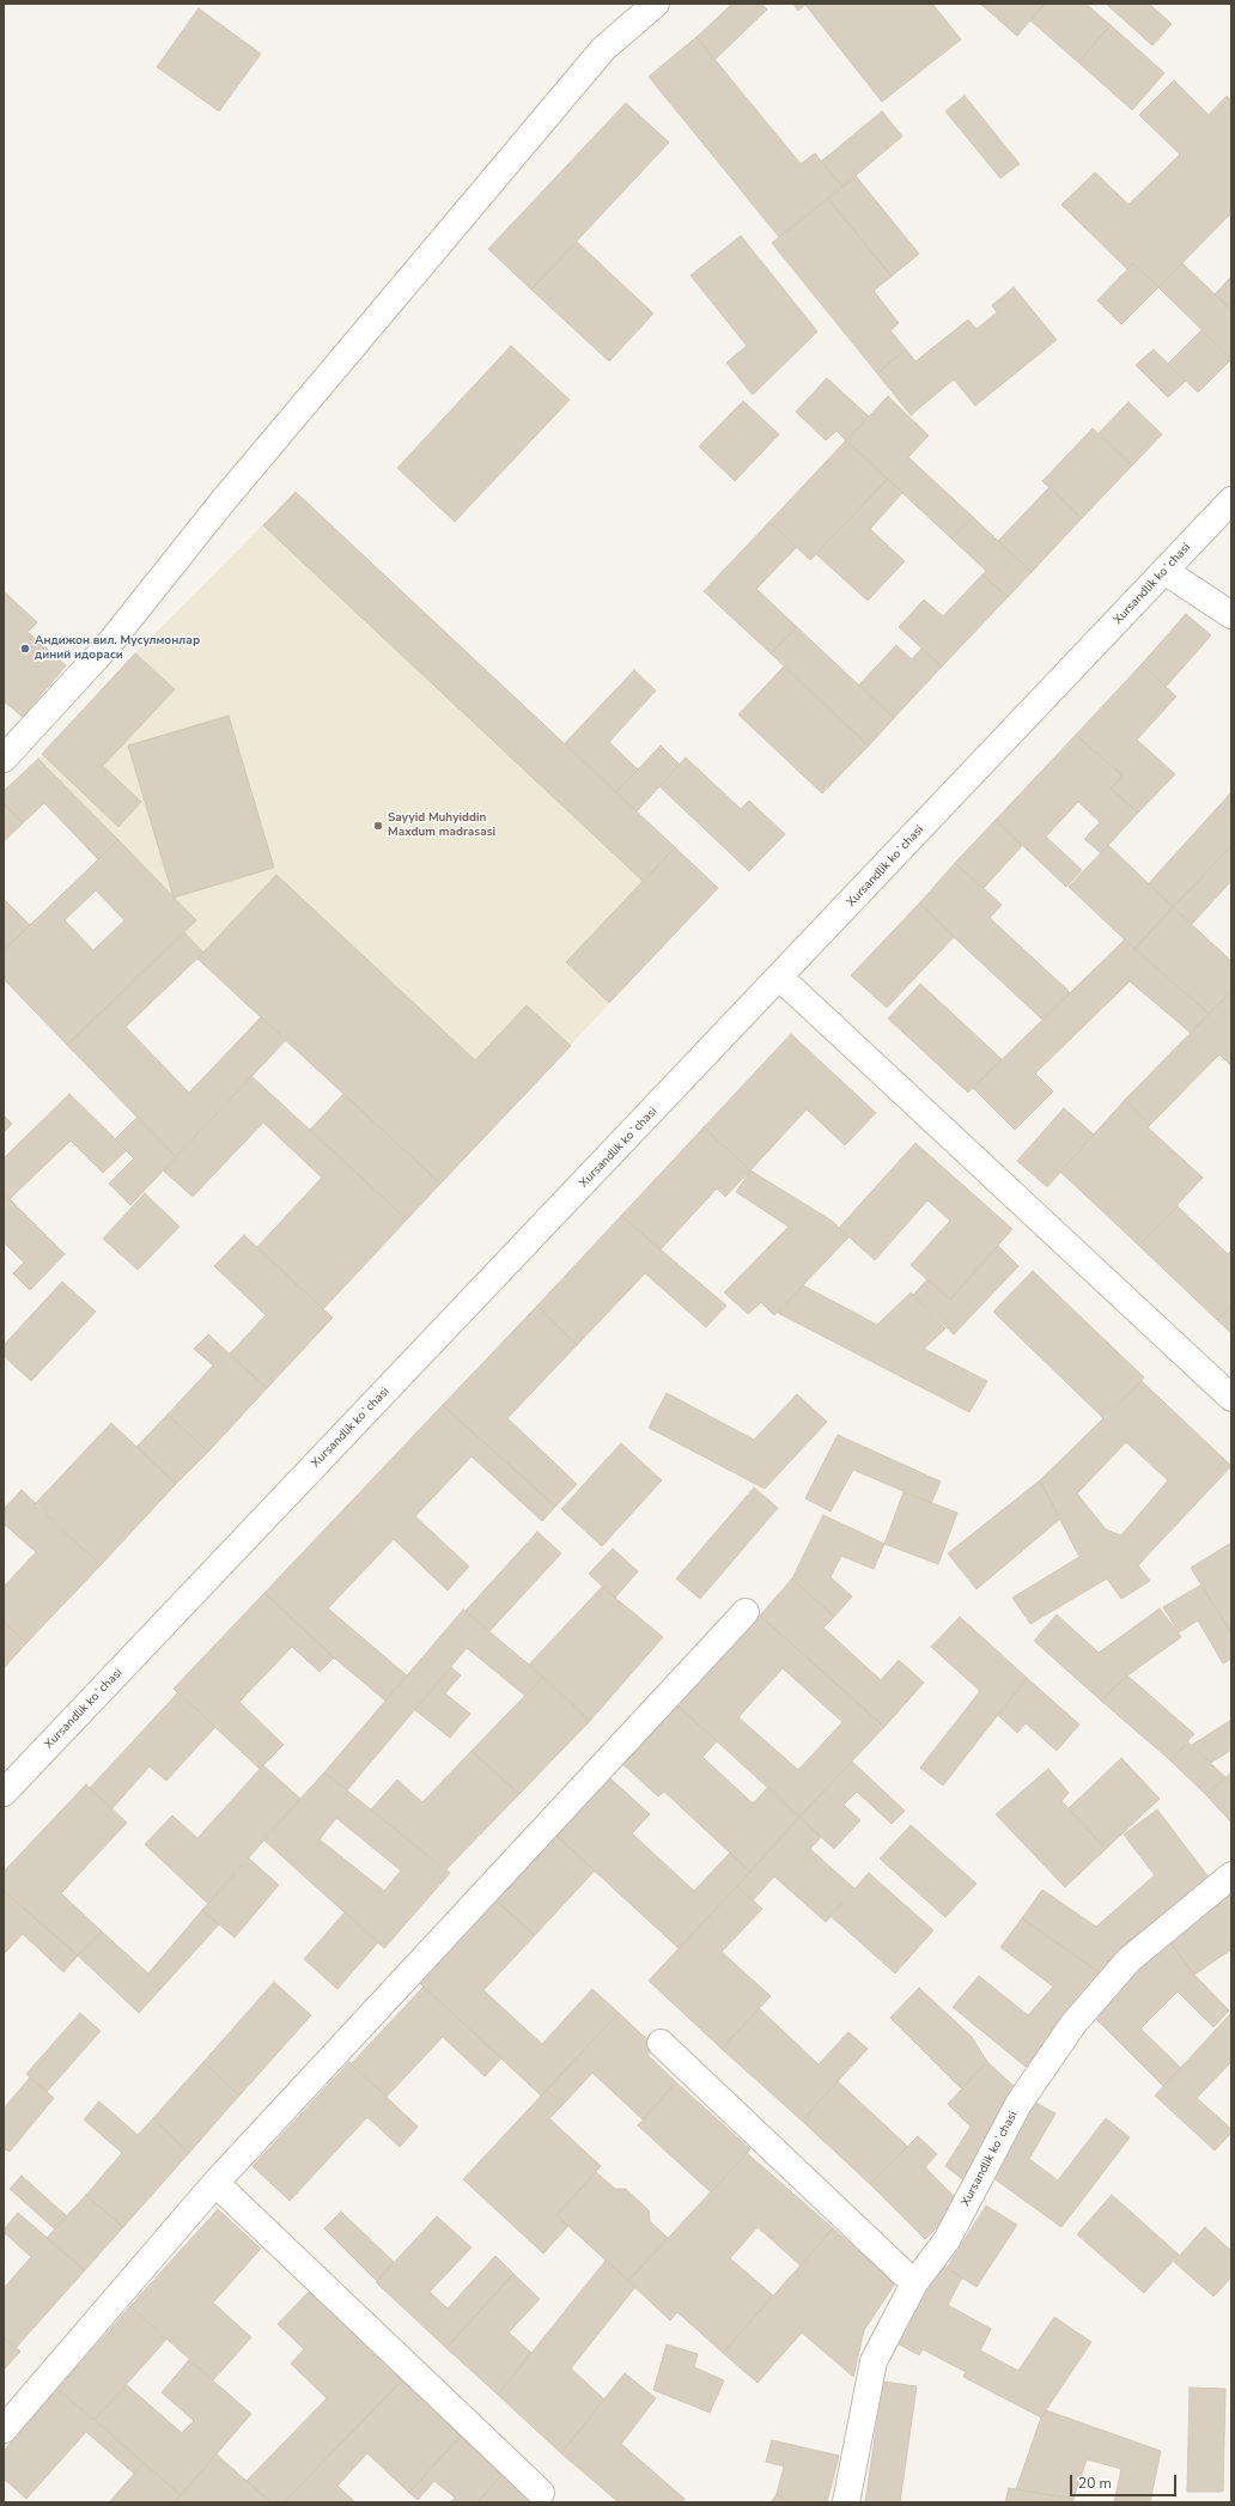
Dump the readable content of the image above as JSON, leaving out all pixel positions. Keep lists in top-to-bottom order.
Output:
{
  "streets": {
    "street": ["Xursandlik koʻchasi"]
  },
  "places": ["Андижон вил. Мусулмонлар диний идораси", "Sayyid Muhyiddin Maxdum madrasasi"],
  "scale_bar": "20 m"
}
